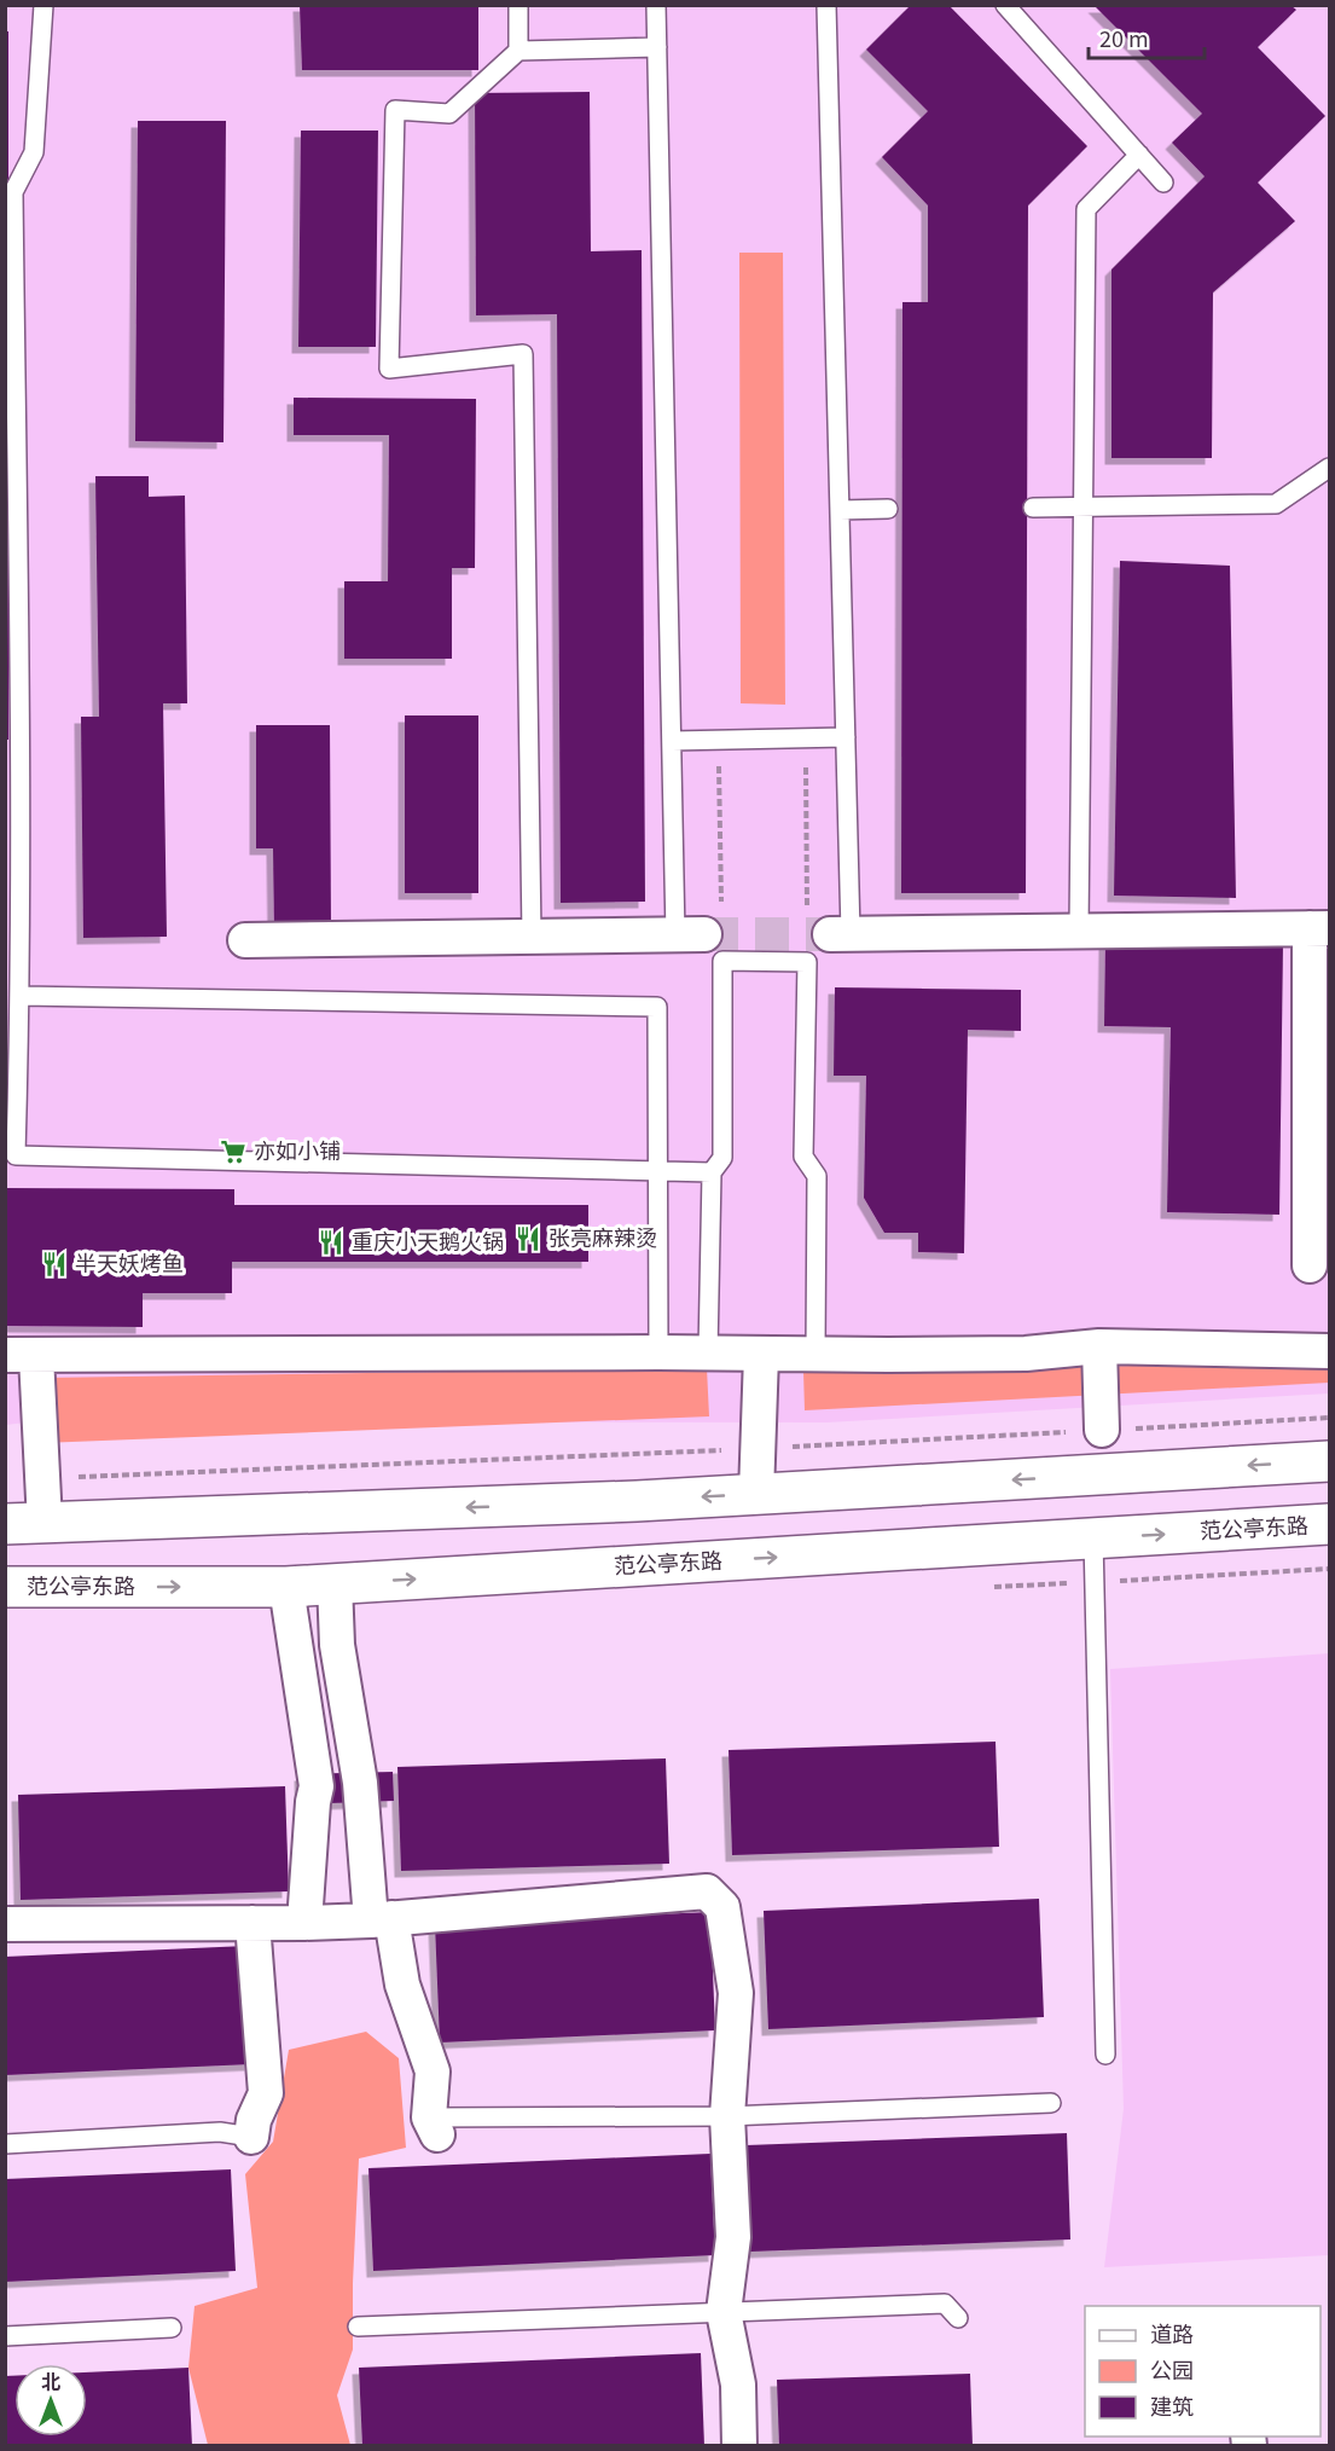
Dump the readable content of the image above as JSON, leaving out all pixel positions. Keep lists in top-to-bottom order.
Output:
{
  "streets": {
    "main road": ["范公亭东路"]
  },
  "places": {
    "supermarket": ["亦如小铺"],
    "restaurant": ["张亮麻辣烫", "重庆小天鹅火锅", "半天妖烤鱼"]
  },
  "legend": ["道路", "公园", "建筑"],
  "scale_bar": "20 m",
  "north": "top"
}
